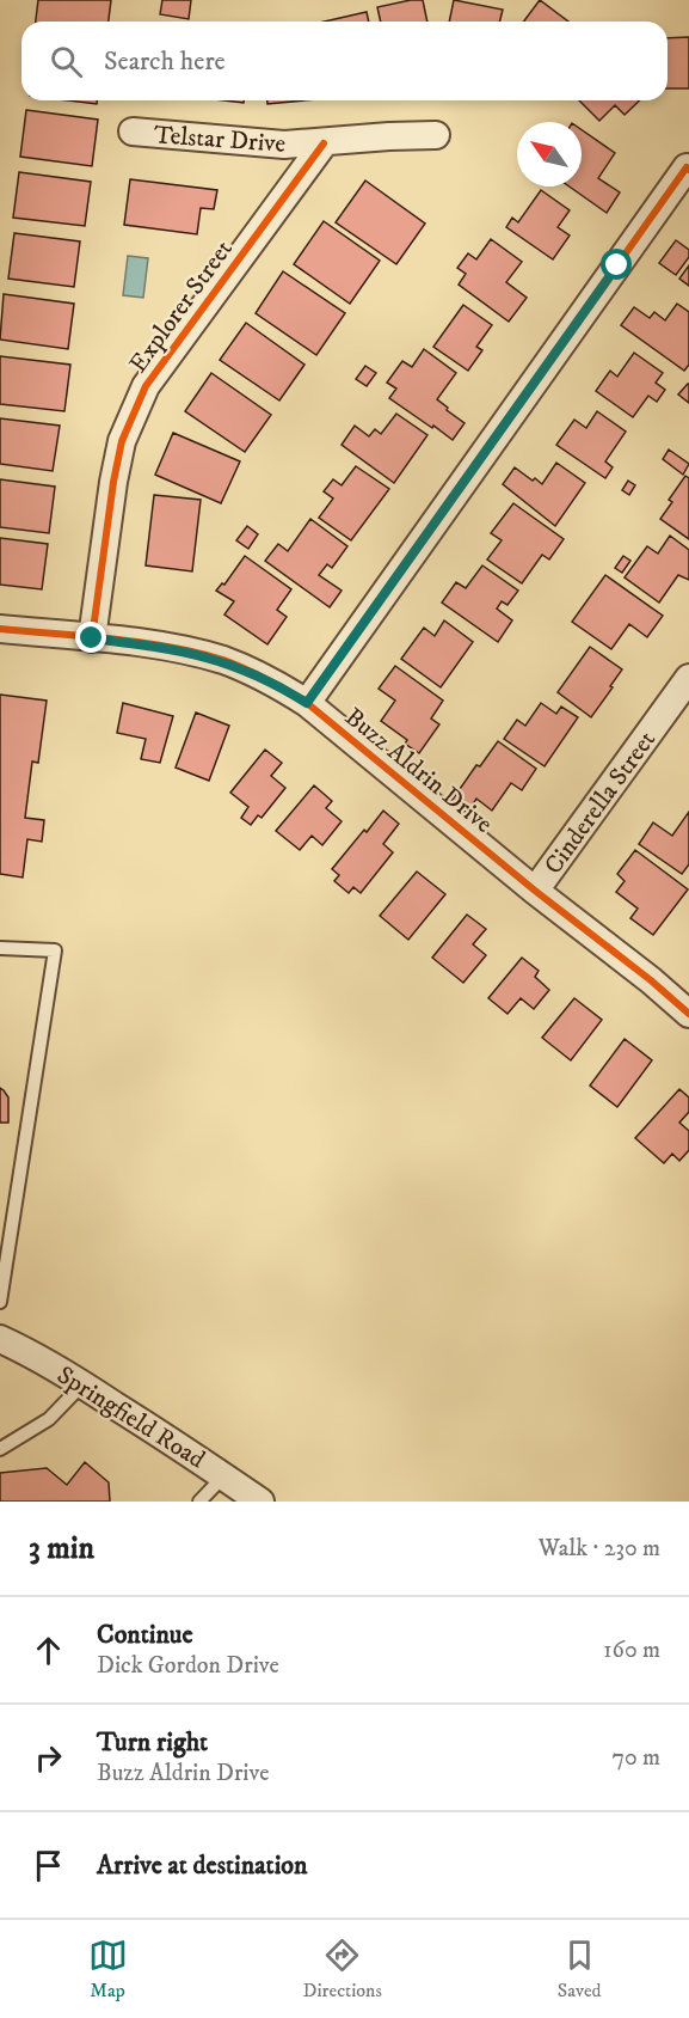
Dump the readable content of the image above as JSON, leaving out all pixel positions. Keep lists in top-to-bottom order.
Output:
{
  "streets": {
    "street": [
      "Telstar Drive",
      "Explorer Street",
      "Buzz Aldrin Drive",
      "Cinderella Street",
      "Springfield Road"
    ]
  },
  "crossings": [
    ["Telstar Drive", "Explorer Street"],
    ["Explorer Street", "Buzz Aldrin Drive"],
    ["Buzz Aldrin Drive", "Cinderella Street"]
  ],
  "north": "top left",
  "page": {
    "search": "Search here",
    "heading": ["3 min", "Walk · 230 m"],
    "list": [
      ["Continue", "Dick Gordon Drive", "160 m"],
      ["Turn right", "Buzz Aldrin Drive", "70 m"],
      "Arrive at destination"
    ],
    "nav": ["Map", "Directions", "Saved"]
  }
}
